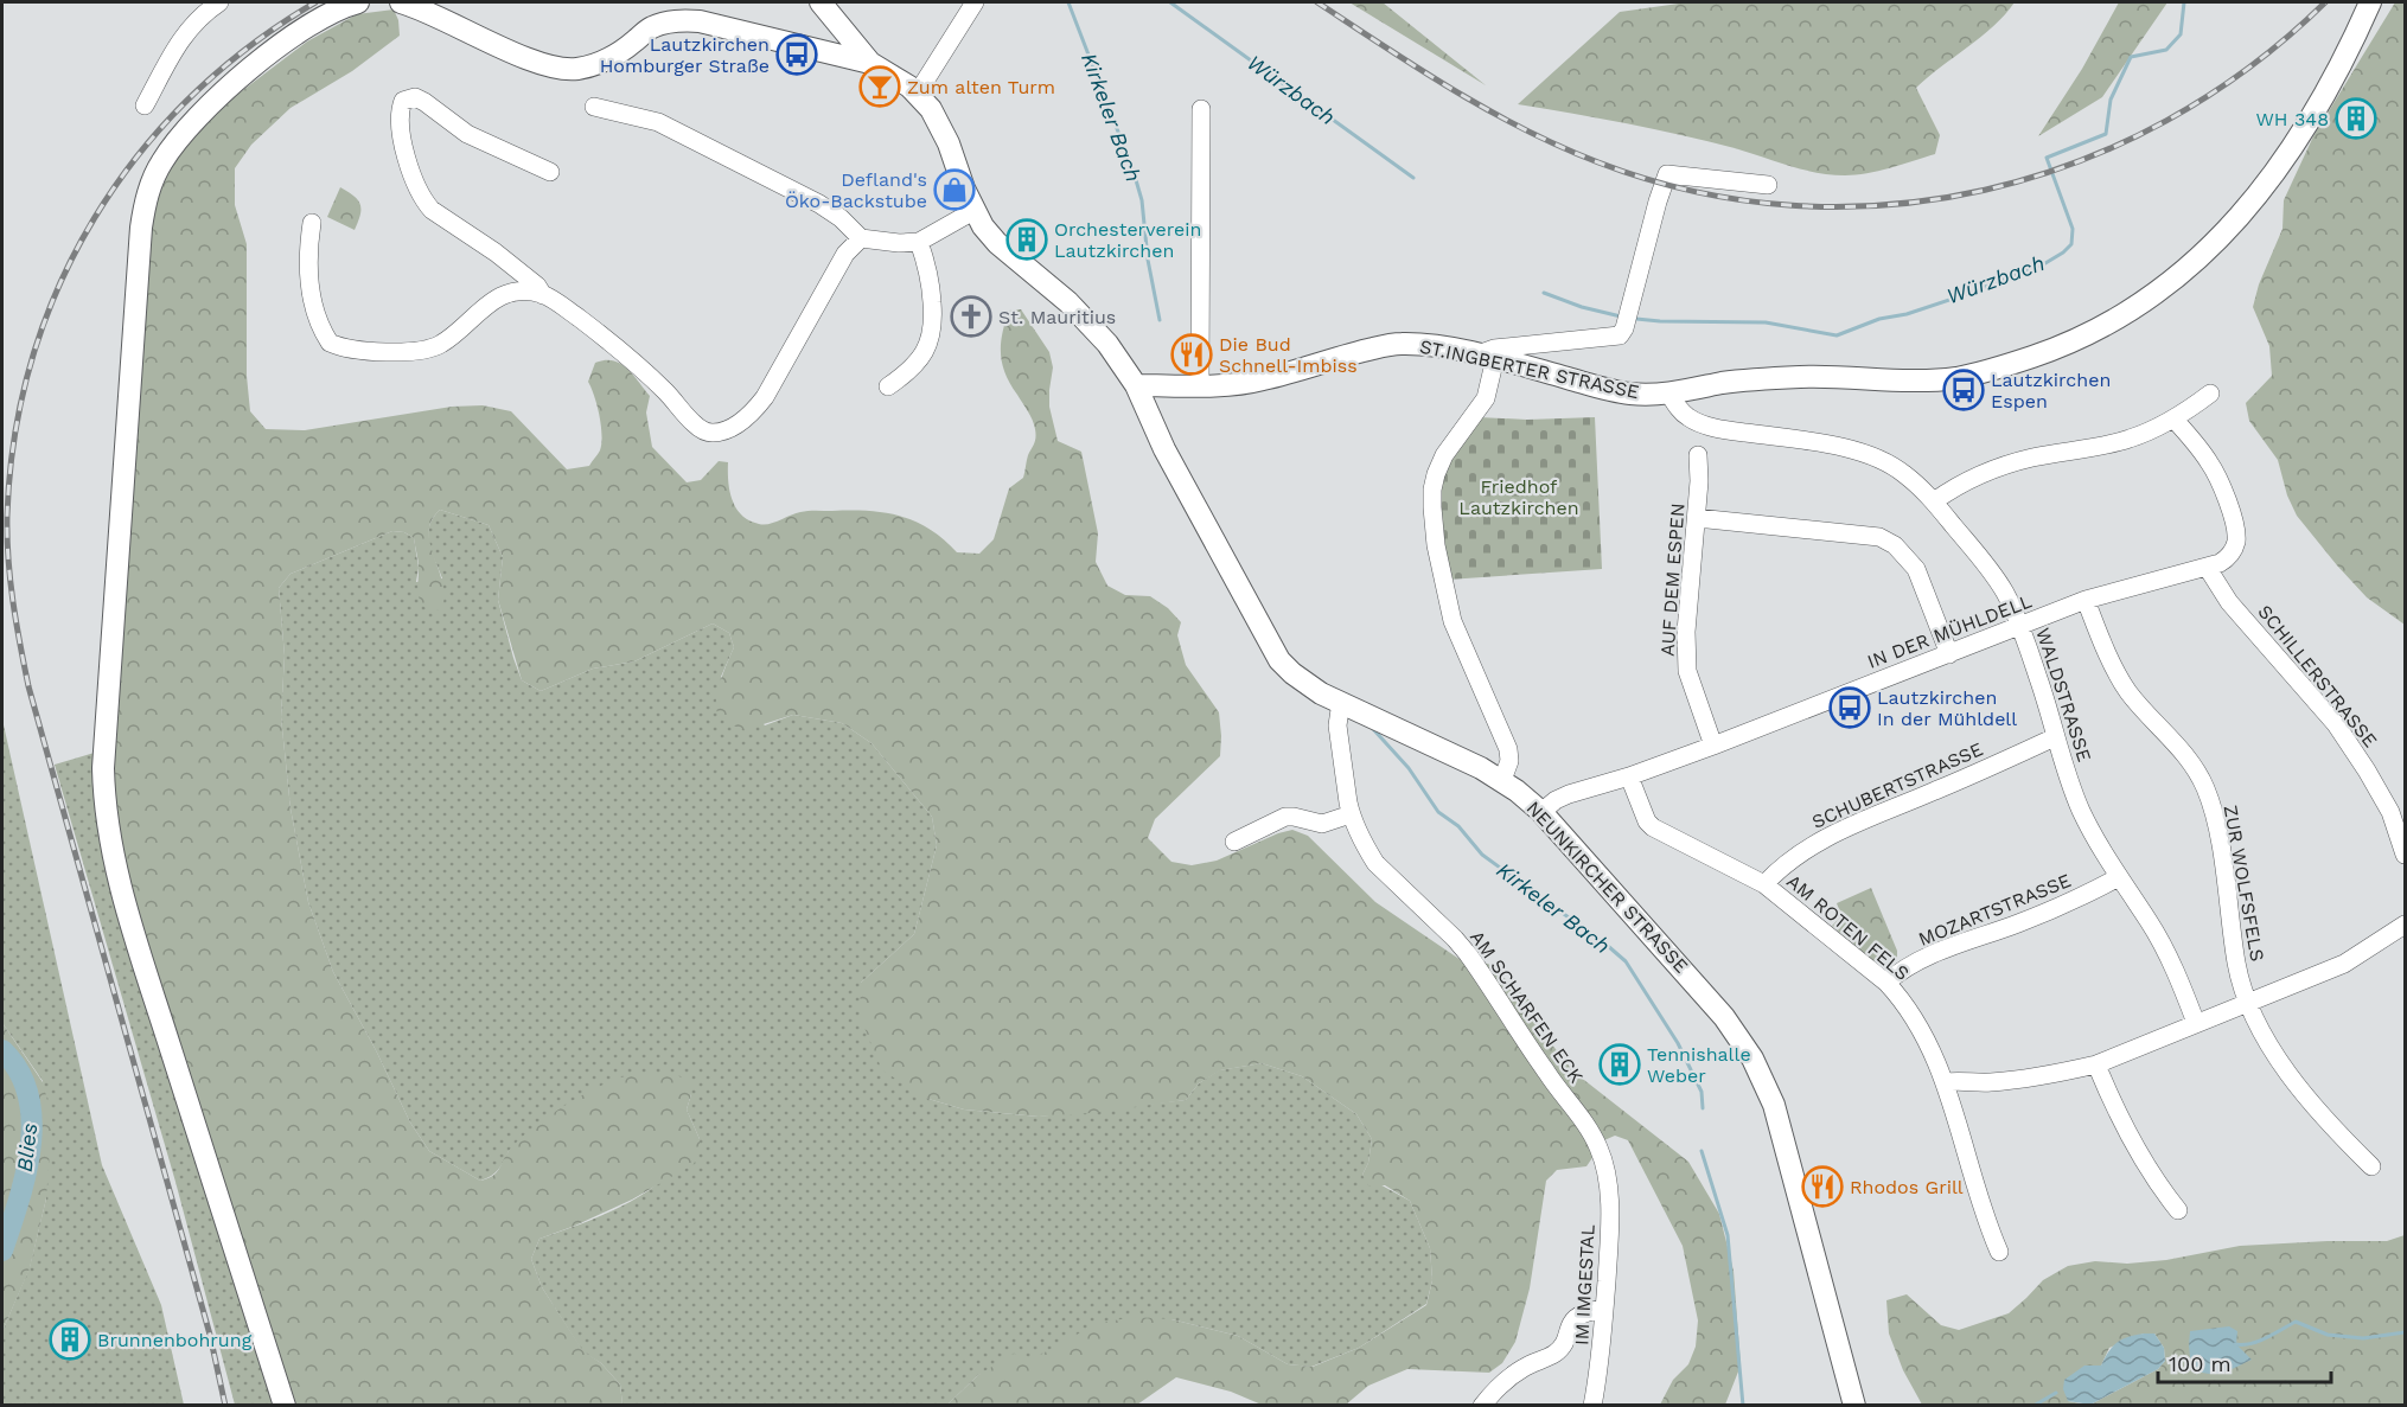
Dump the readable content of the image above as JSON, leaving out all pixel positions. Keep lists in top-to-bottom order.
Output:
{
  "streets": {
    "main road": ["ST.INGBERTER STRASSE", "NEUNKIRCHER STRASSE"],
    "street": [
      "AUF DEM ESPEN",
      "IN DER MÜHLDELL",
      "SCHILLERSTRASSE",
      "WALDSTRASSE",
      "SCHUBERTSTRASSE",
      "ZUR WOLFSFELS",
      "MOZARTSTRASSE",
      "AM ROTEN FELS",
      "AM SCHARFEN ECK",
      "IM IMGESTAL"
    ]
  },
  "crossings": [
    ["ST.INGBERTER STRASSE", "WALDSTRASSE"],
    ["ST.INGBERTER STRASSE", "NEUNKIRCHER STRASSE"],
    ["AUF DEM ESPEN", "IN DER MÜHLDELL"],
    ["IN DER MÜHLDELL", "SCHILLERSTRASSE"],
    ["IN DER MÜHLDELL", "WALDSTRASSE"],
    ["IN DER MÜHLDELL", "ZUR WOLFSFELS"],
    ["IN DER MÜHLDELL", "NEUNKIRCHER STRASSE"],
    ["IN DER MÜHLDELL", "AM ROTEN FELS"],
    ["WALDSTRASSE", "SCHUBERTSTRASSE"],
    ["WALDSTRASSE", "MOZARTSTRASSE"],
    ["SCHUBERTSTRASSE", "AM ROTEN FELS"],
    ["NEUNKIRCHER STRASSE", "AM SCHARFEN ECK"],
    ["MOZARTSTRASSE", "AM ROTEN FELS"],
    ["AM SCHARFEN ECK", "IM IMGESTAL"]
  ],
  "water": ["Würzbach", "Kirkeler Bach", "Blies"],
  "parks": ["Friedhof Lautzkirchen"],
  "places": {
    "bus stop": ["Lautzkirchen Homburger Straße", "Lautzkirchen Espen", "Lautzkirchen In der Mühldell"],
    "bar": ["Zum alten Turm"],
    "building": [
      "WH 348",
      "Orchesterverein Lautzkirchen",
      "Tennishalle Weber",
      "Brunnenbohrung"
    ],
    "shop": ["Defland's Öko-Backstube"],
    "church": ["St. Mauritius"],
    "restaurant": ["Die Bud Schnell-Imbiss", "Rhodos Grill"]
  },
  "scale_bar": "100 m"
}
